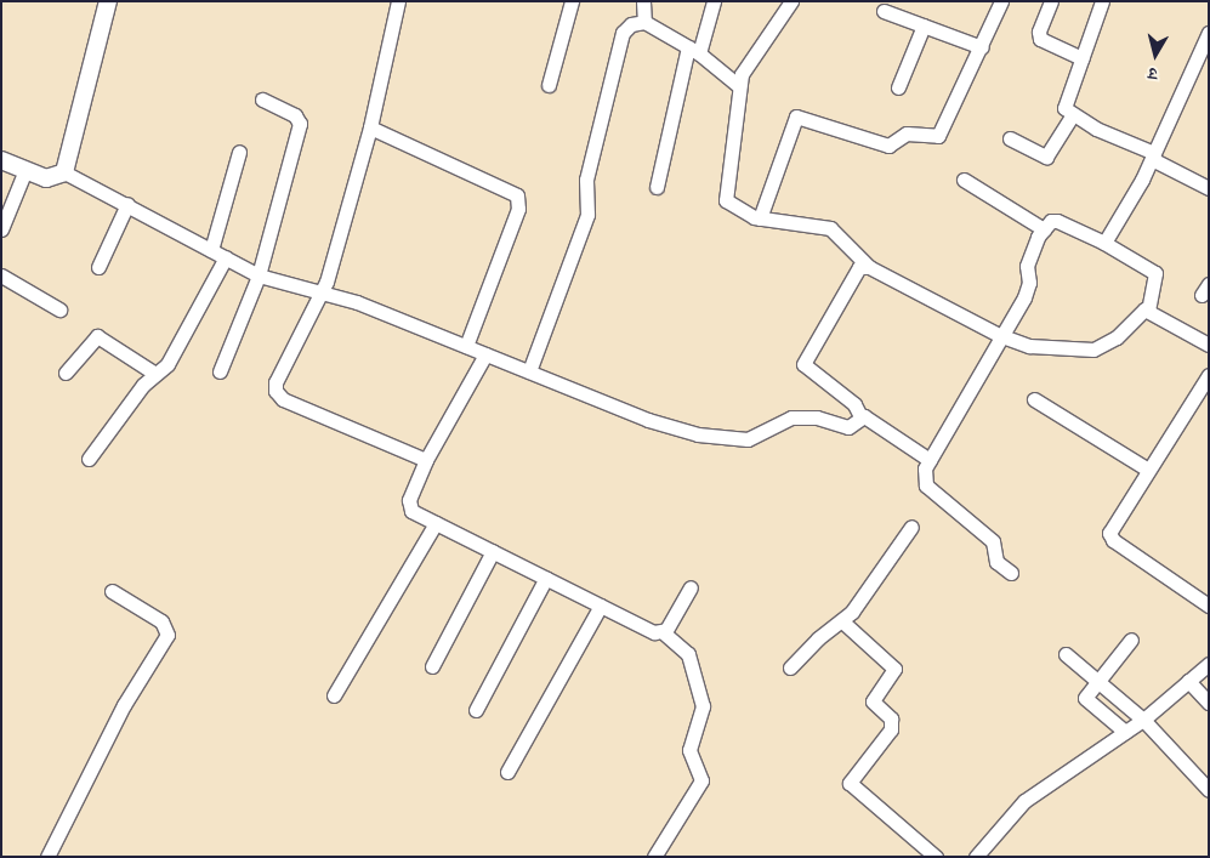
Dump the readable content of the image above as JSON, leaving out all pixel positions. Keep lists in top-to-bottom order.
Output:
{
  "north": "bottom"
}
